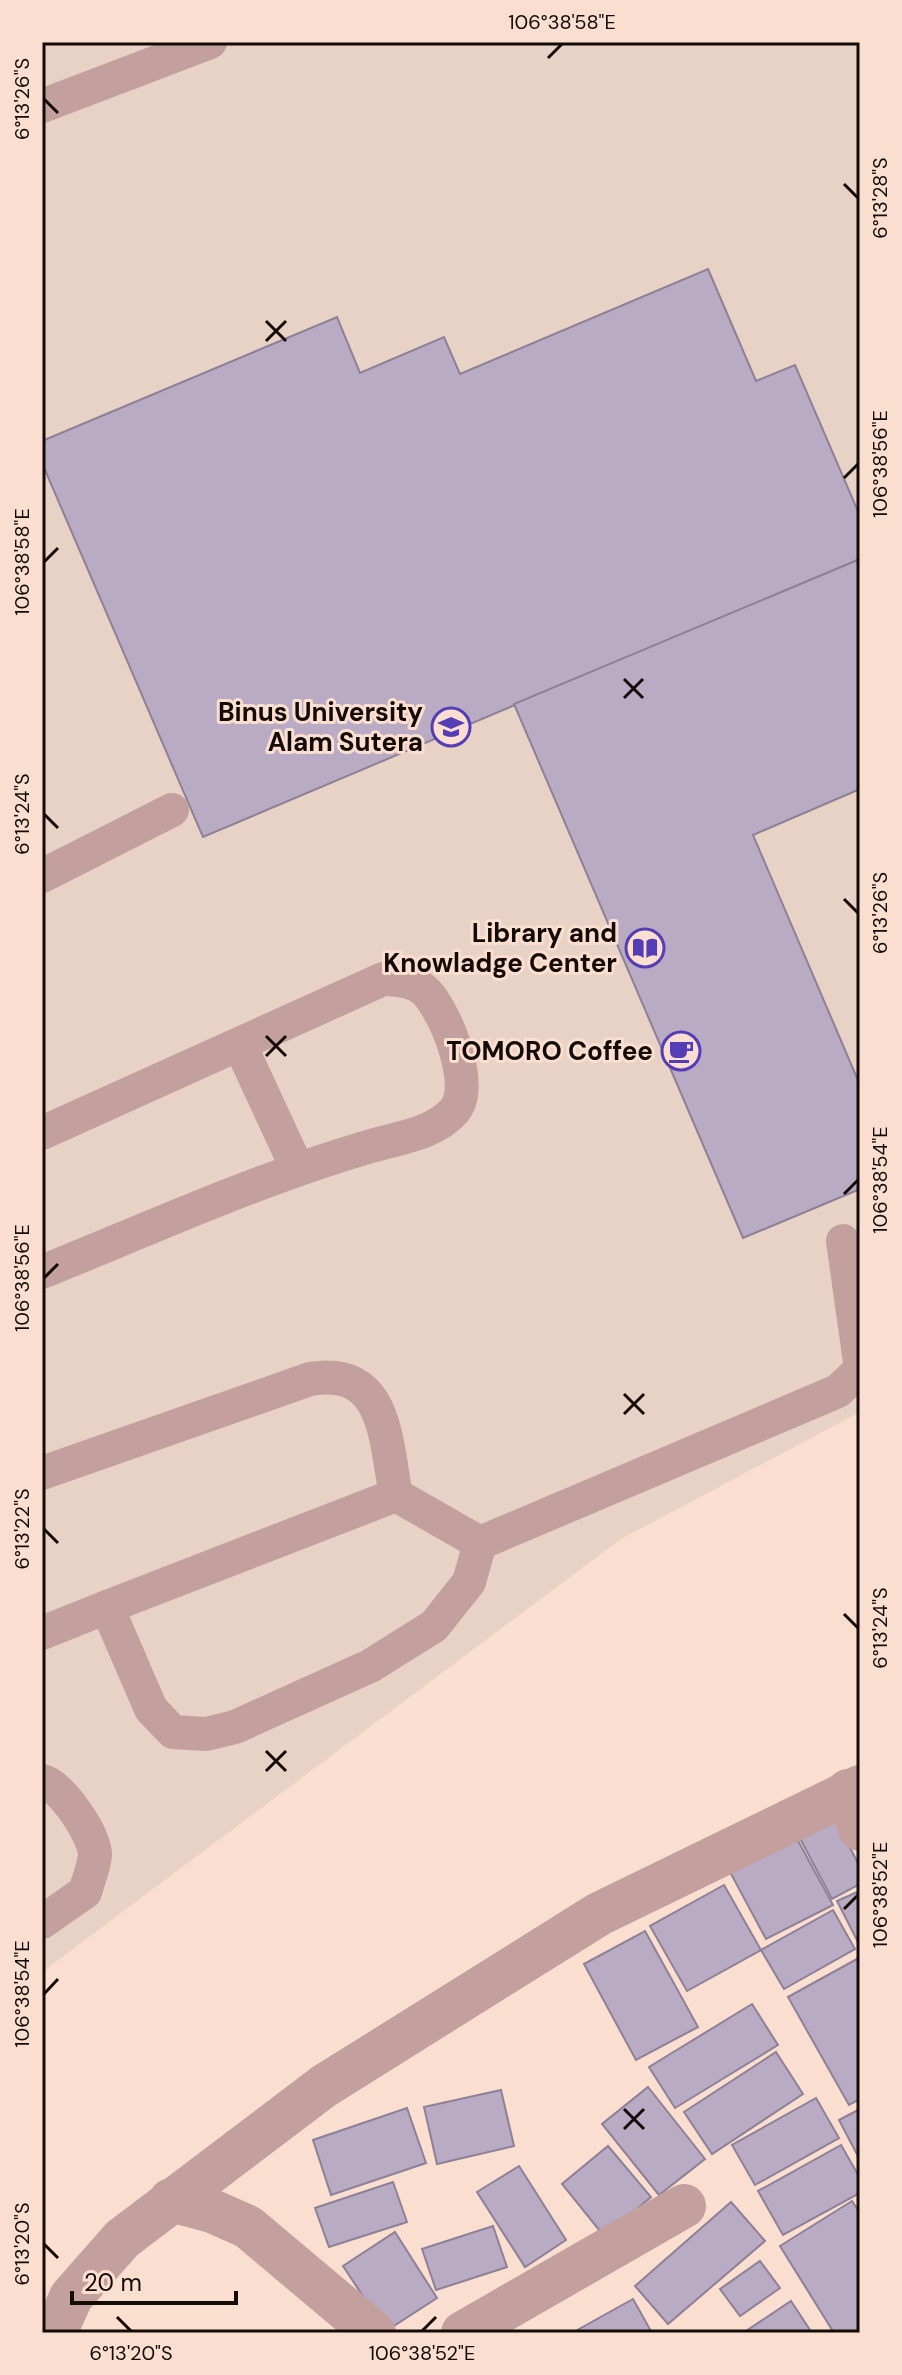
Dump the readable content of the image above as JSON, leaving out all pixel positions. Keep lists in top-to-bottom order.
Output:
{
  "places": {
    "school or university": ["Binus University Alam Sutera"],
    "library": ["Library and Knowladge Center"],
    "cafe": ["TOMORO Coffee"]
  },
  "scale_bar": "20 m",
  "coordinates": [
    "106°38'58\"E",
    "6°13'26\"S",
    "6°13'28\"S",
    "106°38'56\"E",
    "6°13'24\"S",
    "106°38'54\"E",
    "6°13'22\"S",
    "106°38'52\"E",
    "6°13'20\"S"
  ]
}
